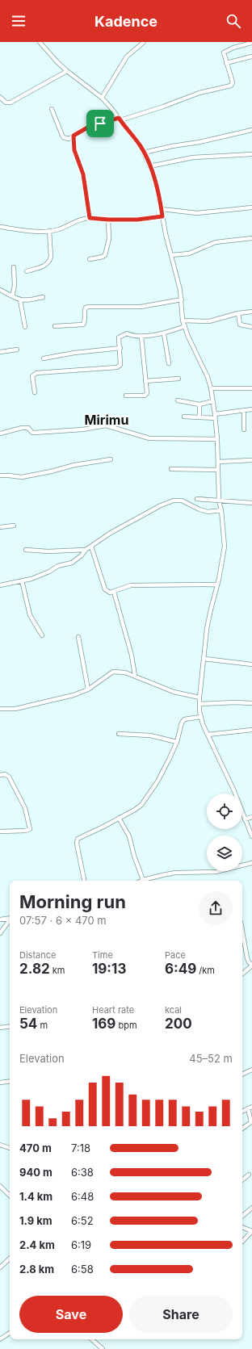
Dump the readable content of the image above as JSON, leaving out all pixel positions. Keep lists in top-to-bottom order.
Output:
{
  "districts": ["Mirimu"],
  "page": {
    "header": "Kadence",
    "heading": ["Morning run", "07:57 · 6 × 470 m"],
    "stats": [
      ["Distance", "2.82 km"],
      ["Time", "19:13"],
      ["Pace", "6:49 /km"],
      ["Elevation", "54 m"],
      ["Heart rate", "169 bpm"],
      ["kcal", "200"]
    ],
    "chart": ["Elevation", "45–52 m"],
    "list": [
      {
        "name": "470 m",
        "note": "7:18"
      },
      {
        "name": "940 m",
        "note": "6:38"
      },
      {
        "name": "1.4 km",
        "note": "6:48"
      },
      {
        "name": "1.9 km",
        "note": "6:52"
      },
      {
        "name": "2.4 km",
        "note": "6:19"
      },
      {
        "name": "2.8 km",
        "note": "6:58"
      }
    ],
    "buttons": ["Save", "Share"]
  }
}
